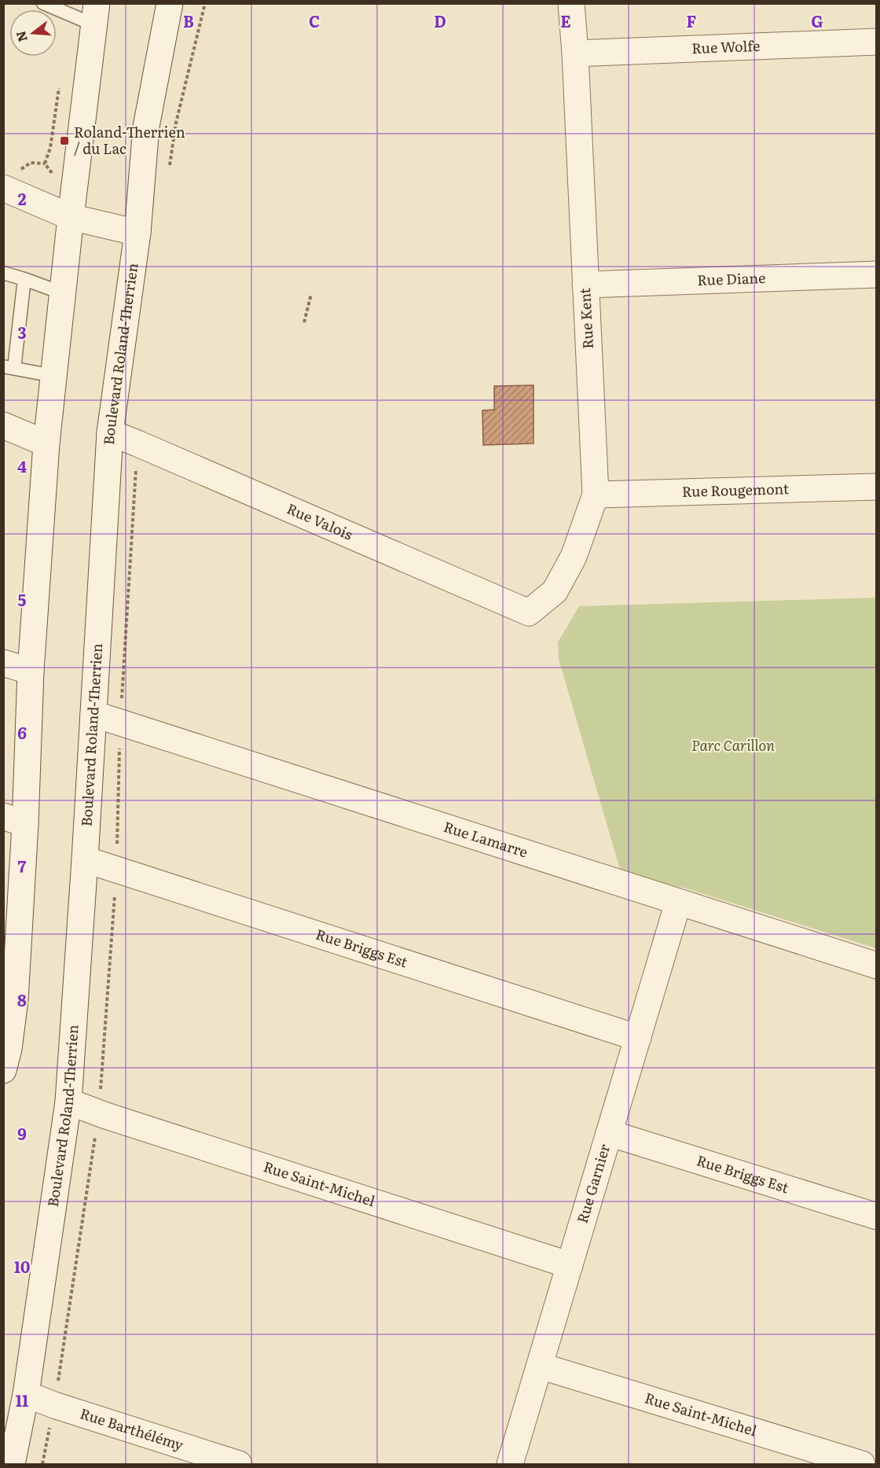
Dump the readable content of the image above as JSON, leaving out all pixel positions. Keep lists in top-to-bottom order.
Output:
{
  "streets": {
    "street": [
      "Rue Wolfe",
      "Rue Diane",
      "Rue Kent",
      "Boulevard Roland-Therrien",
      "Rue Rougemont",
      "Rue Valois",
      "Rue Lamarre",
      "Rue Briggs Est",
      "Rue Garnier",
      "Rue Saint-Michel",
      "Rue Barthélémy"
    ]
  },
  "crossings": [
    ["Rue Wolfe", "Rue Kent"],
    ["Rue Diane", "Rue Kent"],
    ["Rue Kent", "Rue Rougemont"],
    ["Rue Kent", "Rue Valois"],
    ["Boulevard Roland-Therrien", "Rue Valois"],
    ["Boulevard Roland-Therrien", "Rue Lamarre"],
    ["Boulevard Roland-Therrien", "Rue Briggs Est"],
    ["Boulevard Roland-Therrien", "Rue Saint-Michel"],
    ["Boulevard Roland-Therrien", "Rue Barthélémy"],
    ["Rue Lamarre", "Rue Garnier"],
    ["Rue Briggs Est", "Rue Garnier"],
    ["Rue Garnier", "Rue Saint-Michel"]
  ],
  "parks": ["Parc Carillon"],
  "places": {
    "transit": ["Roland-Therrien / du Lac"]
  },
  "north": "left",
  "grid": {
    "columns": [
      "B",
      "C",
      "D",
      "E",
      "F",
      "G"
    ],
    "rows": [
      "2",
      "3",
      "4",
      "5",
      "6",
      "7",
      "8",
      "9",
      "10",
      "11"
    ]
  }
}
